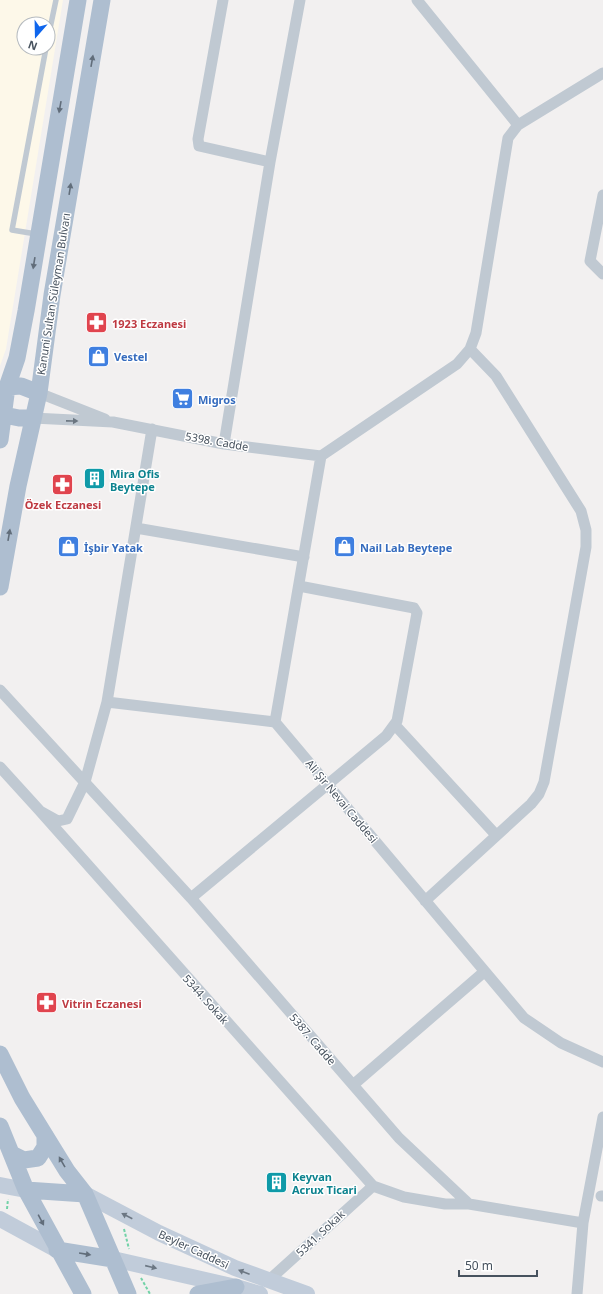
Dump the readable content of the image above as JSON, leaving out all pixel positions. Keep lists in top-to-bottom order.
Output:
{
  "streets": {
    "main road": ["Kanuni Sultan Süleyman Bulvarı", "Beyler Caddesi"],
    "street": [
      "5398. Cadde",
      "Ali Şir Nevai Caddesi",
      "5344. Sokak",
      "5387. Cadde",
      "5341. Sokak"
    ]
  },
  "crossings": [
    ["Kanuni Sultan Süleyman Bulvarı", "5398. Cadde"],
    ["5344. Sokak", "5341. Sokak"],
    ["5341. Sokak", "Beyler Caddesi"]
  ],
  "places": {
    "pharmacy": ["1923 Eczanesi", "Özek Eczanesi", "Vitrin Eczanesi"],
    "shop": ["Vestel", "İşbir Yatak", "Nail Lab Beytepe"],
    "supermarket": ["Migros"],
    "building": ["Mira Ofis Beytepe", "Keyvan Acrux Ticari"]
  },
  "scale_bar": "50 m",
  "north": "bottom"
}
